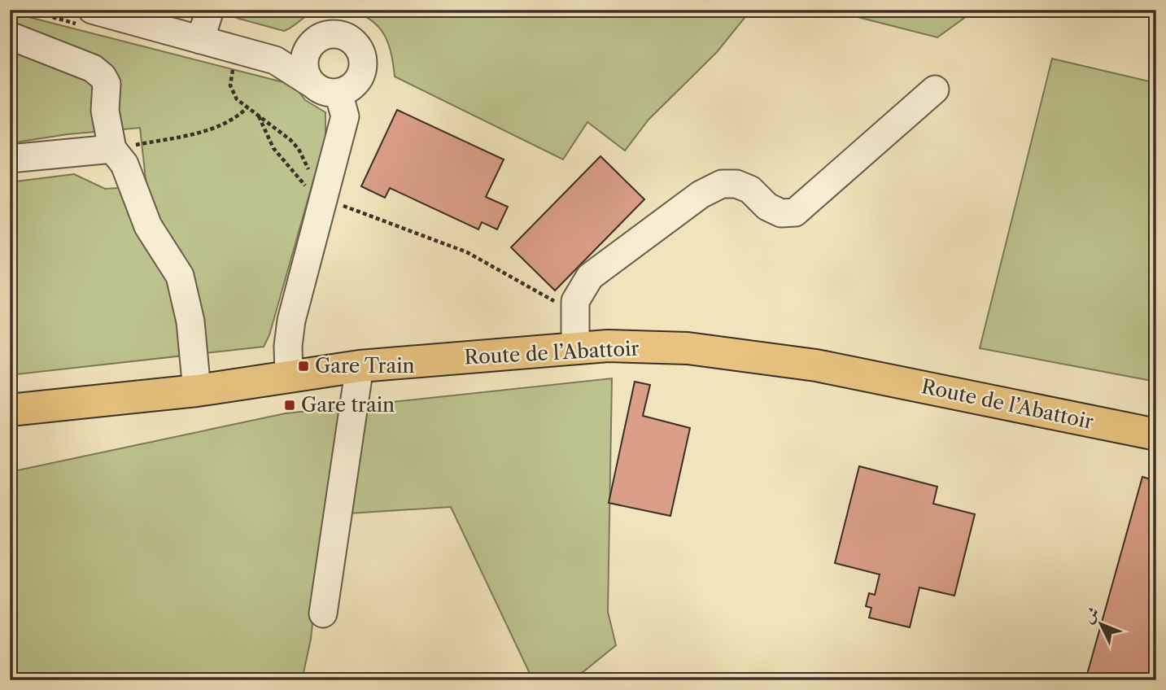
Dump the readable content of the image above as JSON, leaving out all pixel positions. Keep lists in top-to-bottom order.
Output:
{
  "streets": {
    "main road": ["Route de l’Abattoir"]
  },
  "places": {
    "transit": ["Gare Train", "Gare train"]
  },
  "north": "top left"
}
